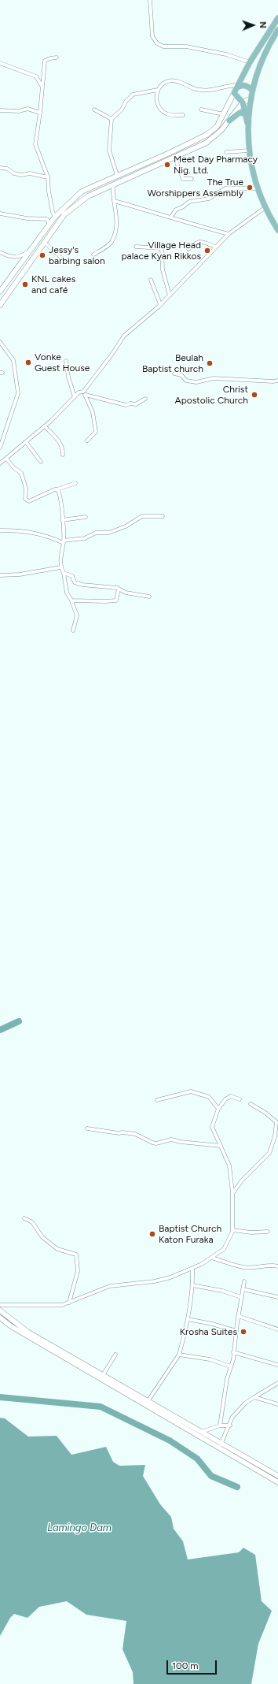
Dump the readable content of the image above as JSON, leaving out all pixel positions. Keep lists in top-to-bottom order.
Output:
{
  "water": ["Lamingo Dam"],
  "places": [
    "Meet Day Pharmacy Nig. Ltd.",
    "The True Worshippers Assembly",
    "Village Head palace Kyan Rikkos",
    "Jessy's barbing salon",
    "KNL cakes and café",
    "Vonke Guest House",
    "Beulah Baptist church",
    "Christ Apostolic Church",
    "Baptist Church Katon Furaka",
    "Krosha Suites"
  ],
  "scale_bar": "100 m",
  "north": "right"
}
